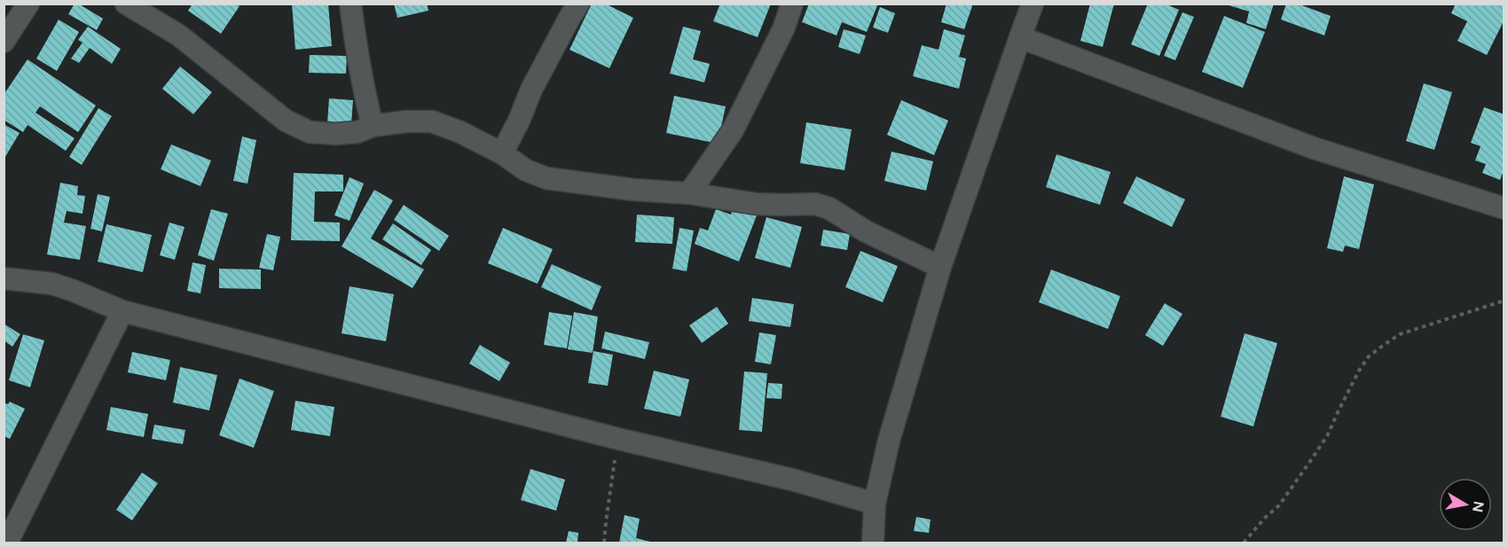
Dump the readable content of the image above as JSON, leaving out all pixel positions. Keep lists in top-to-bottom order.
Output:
{
  "north": "right"
}
